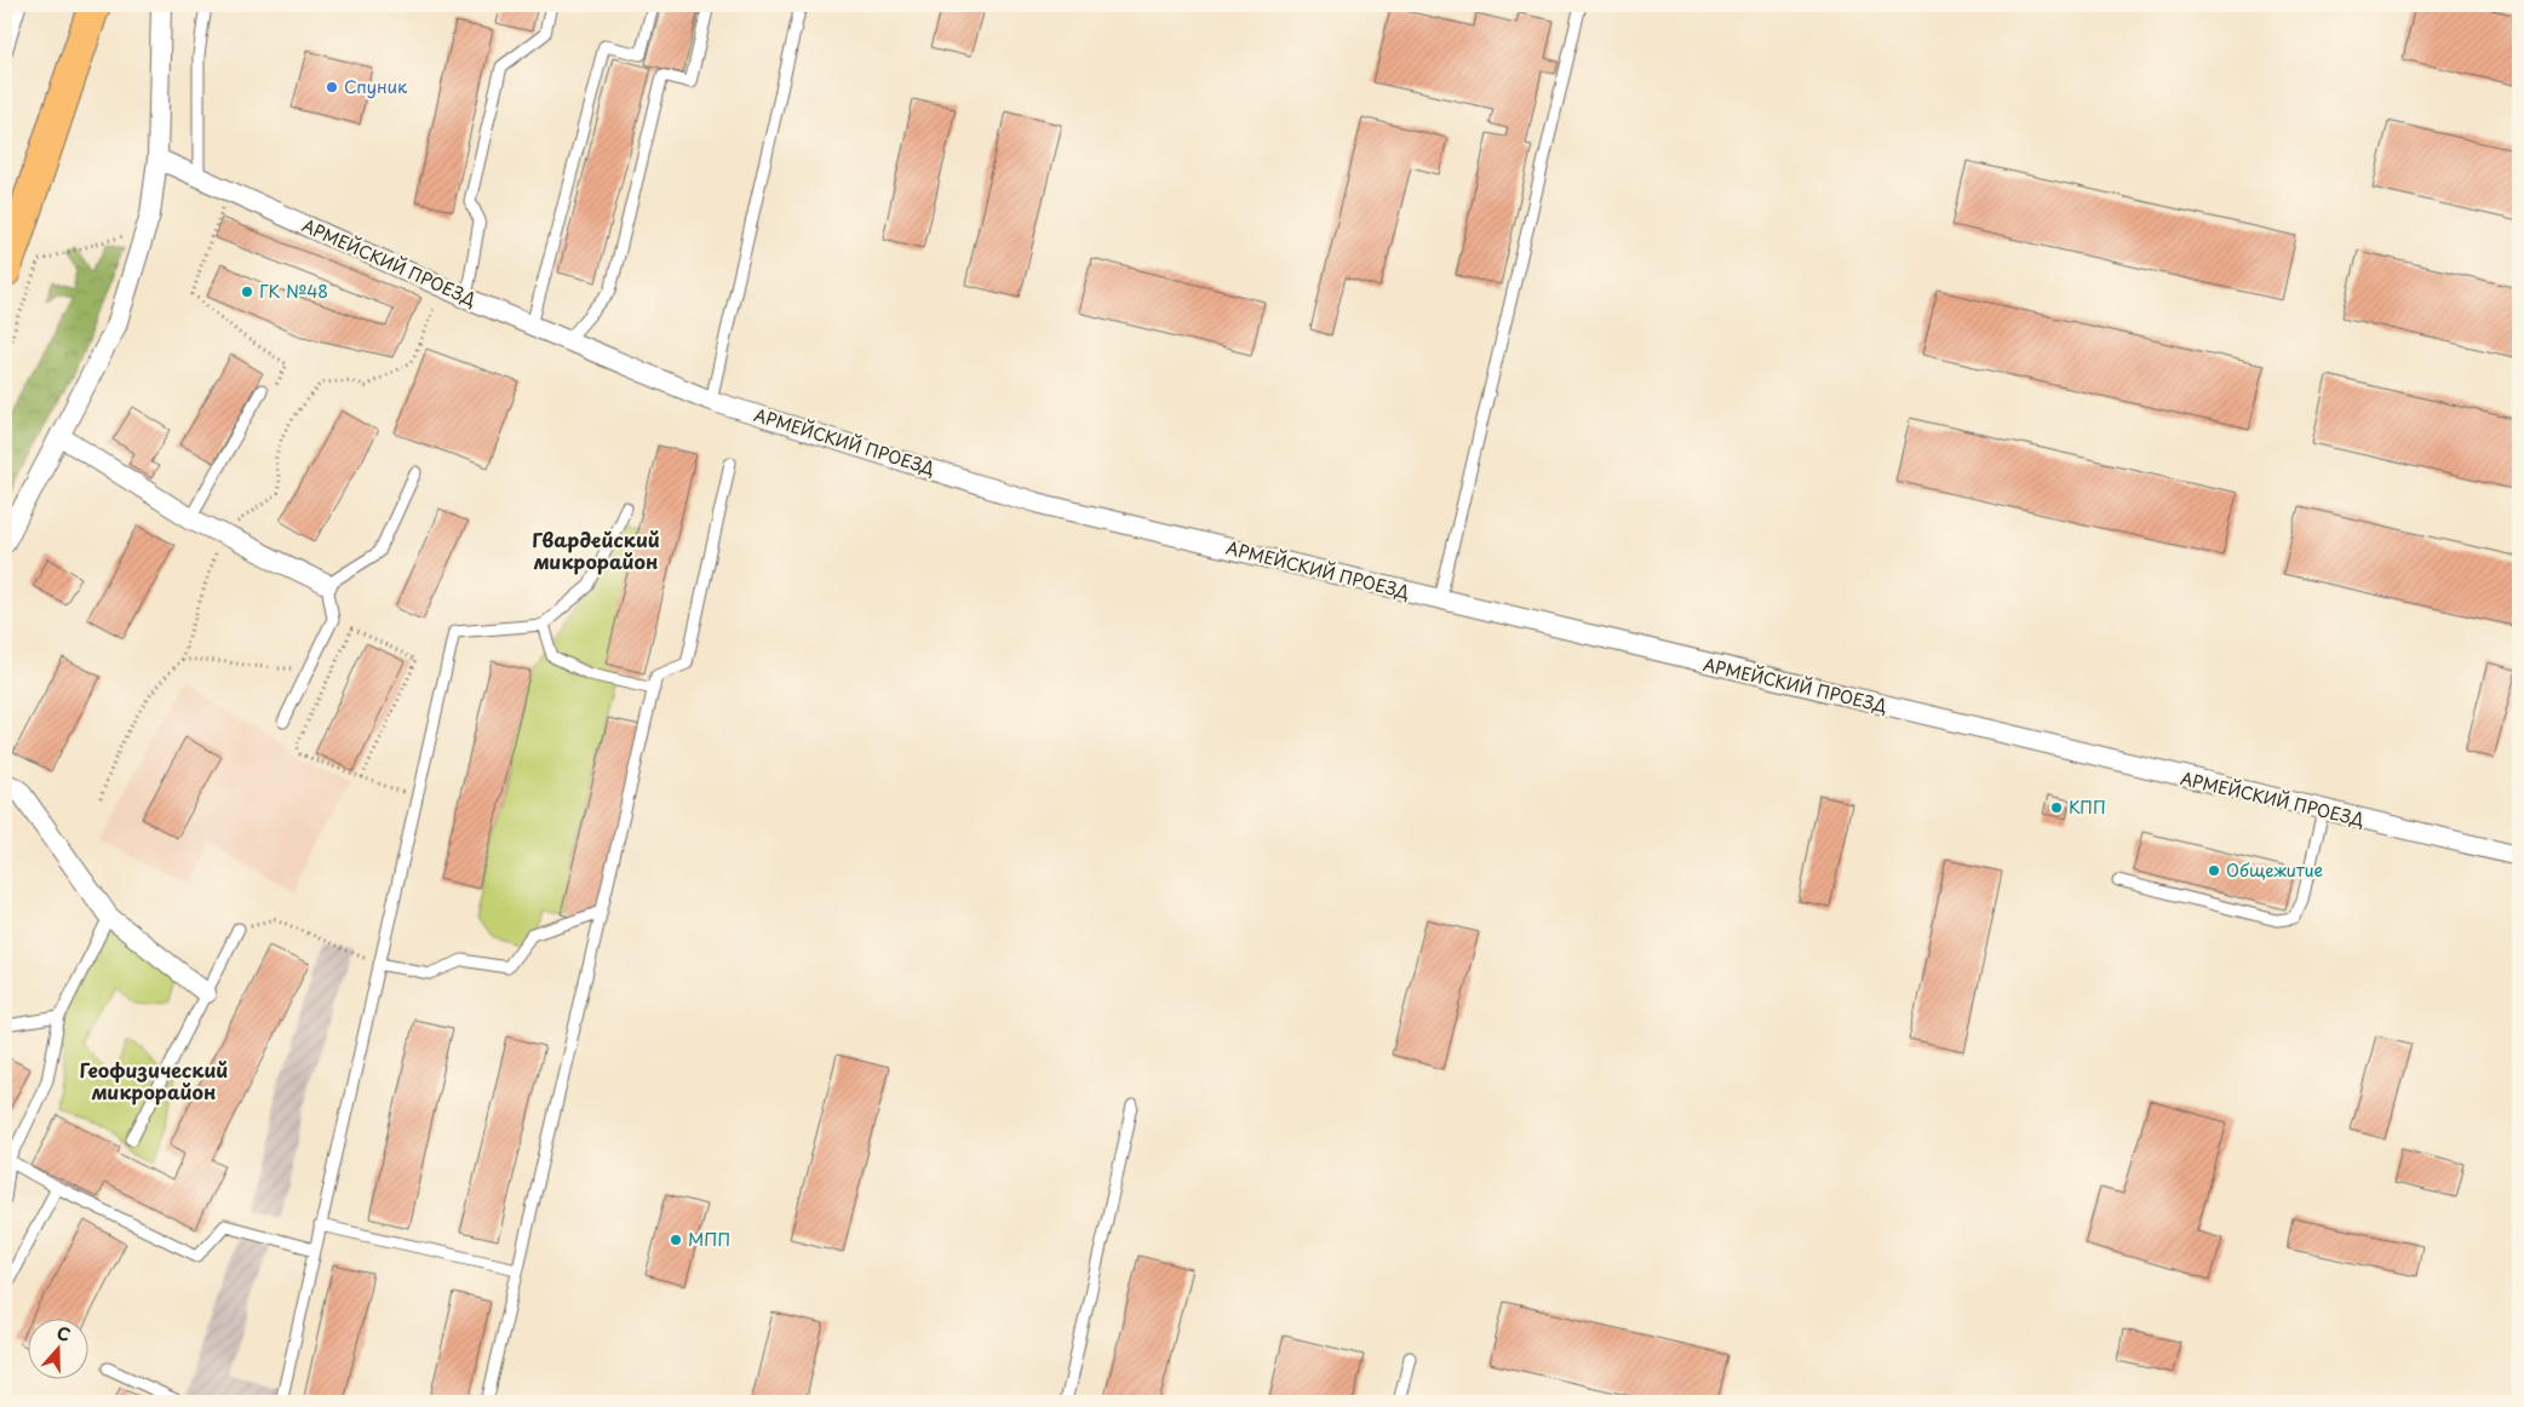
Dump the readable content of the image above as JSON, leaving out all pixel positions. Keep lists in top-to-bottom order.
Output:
{
  "streets": {
    "street": ["АРМЕЙСКИЙ ПРОЕЗД"]
  },
  "districts": ["Гвардейский микрорайон", "Геофизический микрорайон"],
  "places": [
    "Спуник",
    "ГК №48",
    "КПП",
    "Общежитие",
    "МПП"
  ],
  "north": "top"
}
